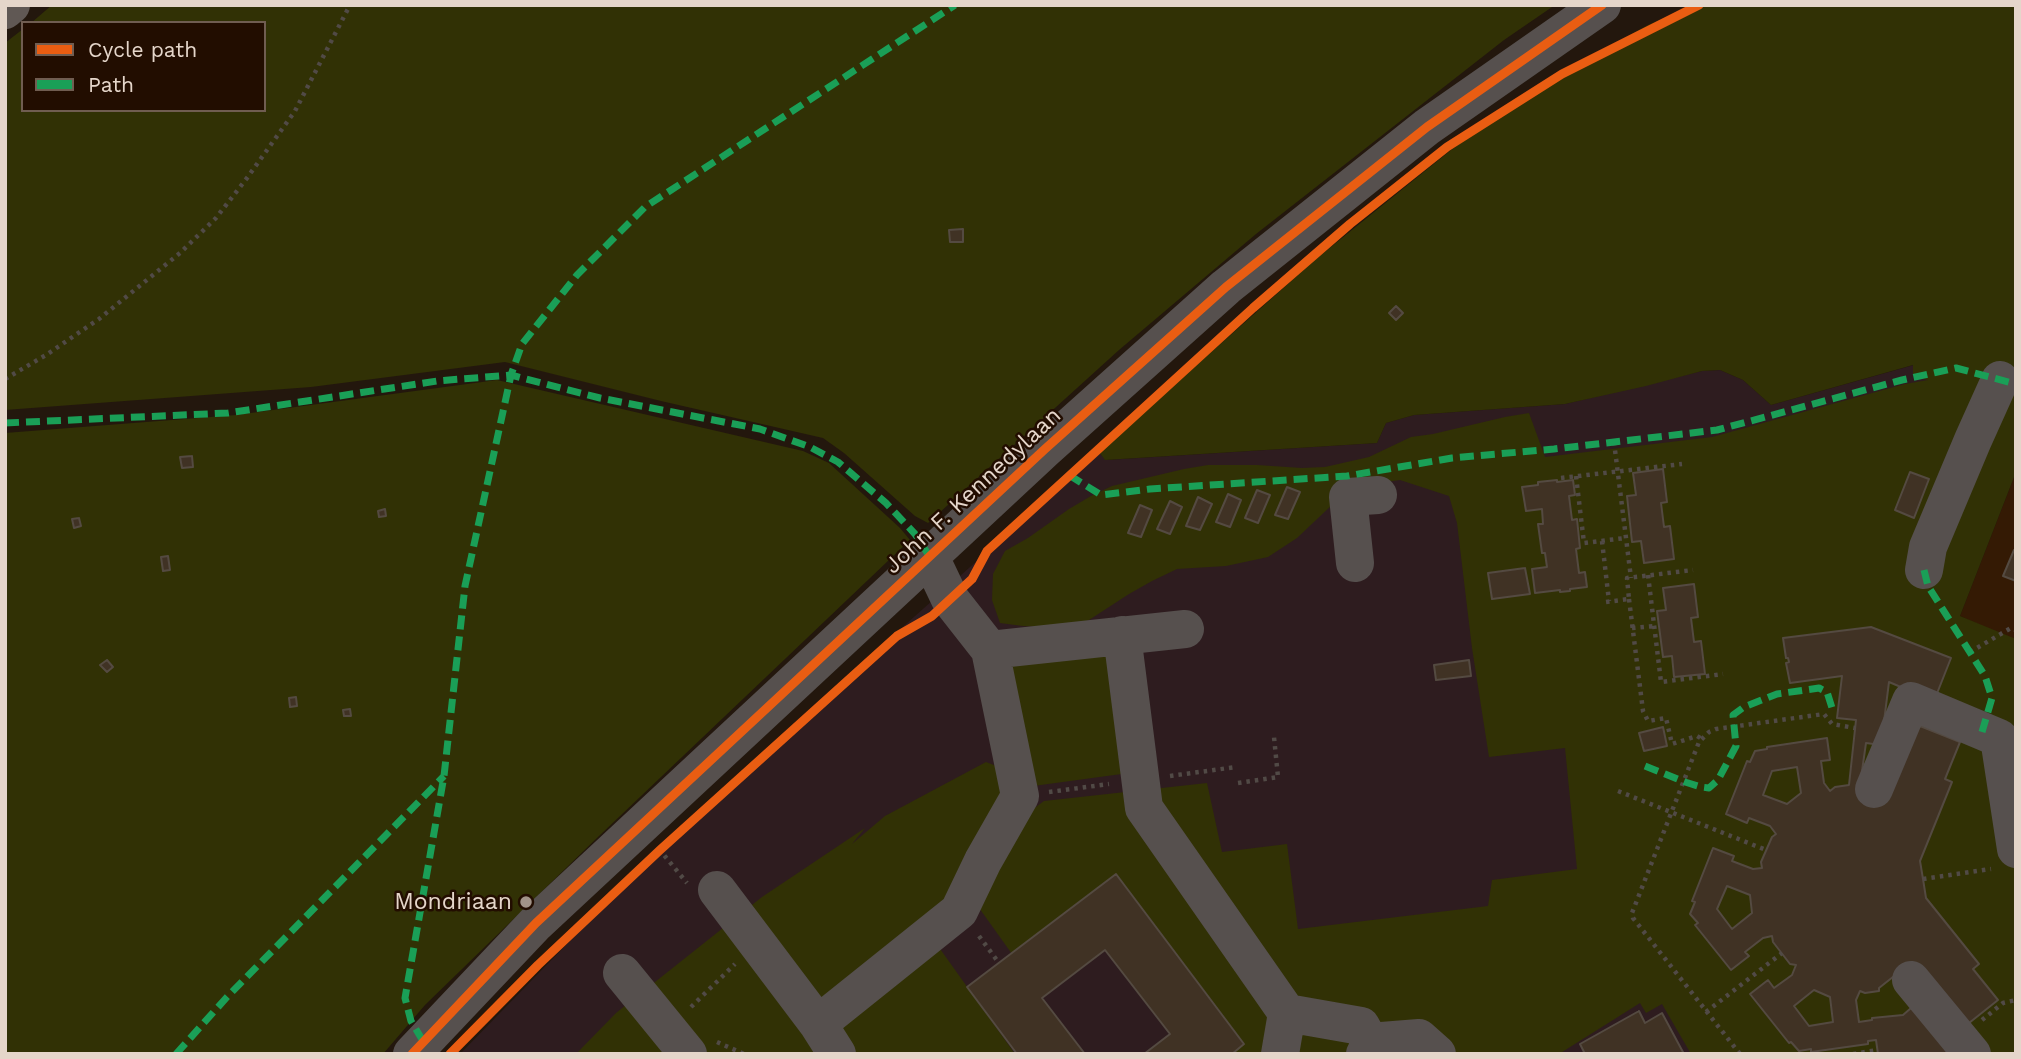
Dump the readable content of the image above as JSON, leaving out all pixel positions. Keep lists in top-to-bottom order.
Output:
{
  "streets": {
    "street": ["John F. Kennedylaan"]
  },
  "places": ["Mondriaan"],
  "legend": ["Cycle path", "Path"]
}
